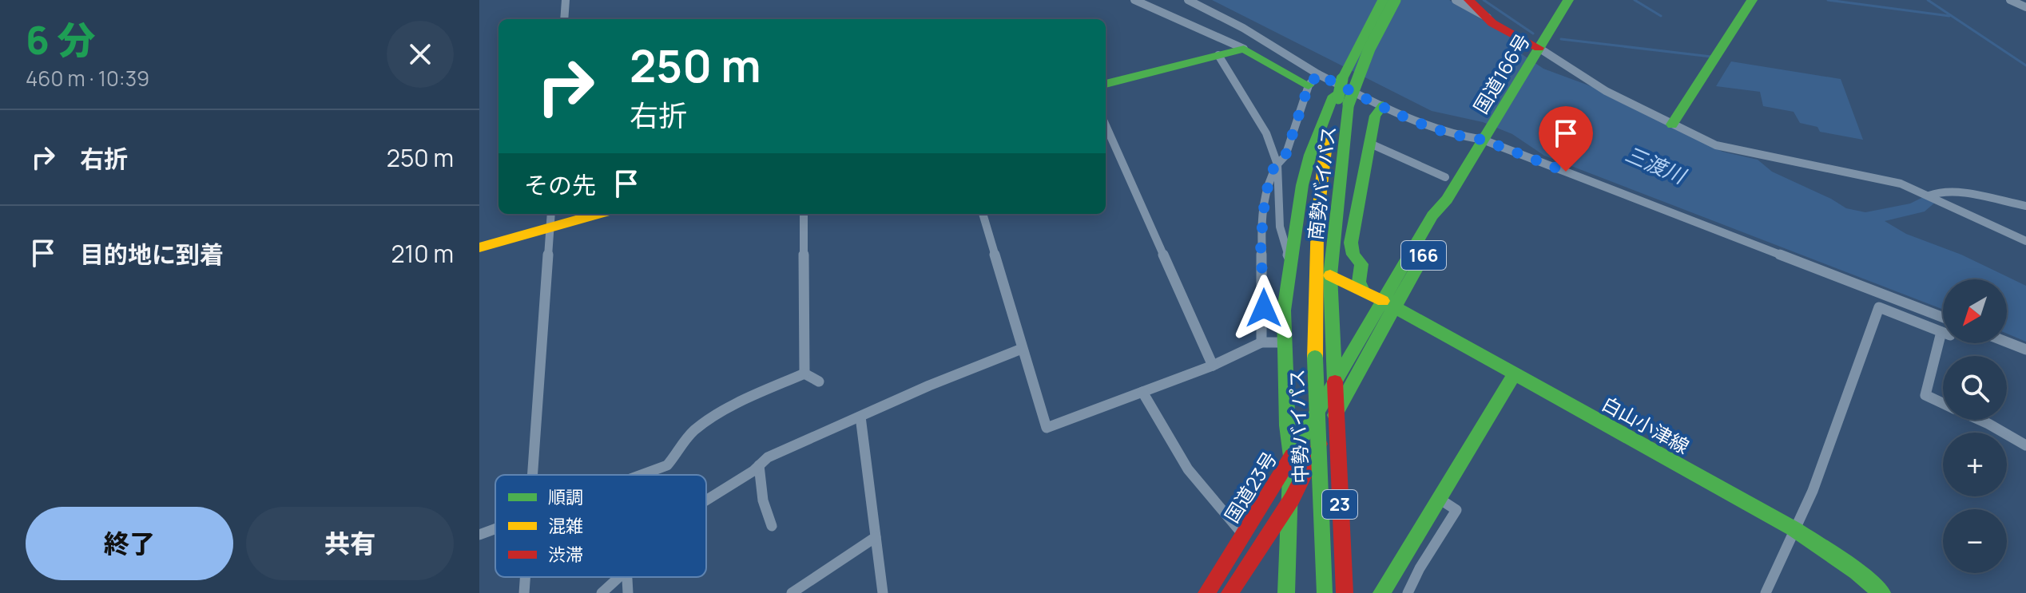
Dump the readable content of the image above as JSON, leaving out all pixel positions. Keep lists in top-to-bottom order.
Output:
{
  "streets": {
    "main road": [
      "国道166号",
      "南勢バイパス",
      "166",
      "白山小津線",
      "中勢バイパス",
      "国道23号",
      "23"
    ]
  },
  "crossings": [
    ["国道166号", "白山小津線"],
    ["国道166号", "国道23号"],
    ["南勢バイパス", "白山小津線"],
    ["南勢バイパス", "中勢バイパス"],
    ["南勢バイパス", "国道23号"],
    ["南勢バイパス", "23"],
    ["白山小津線", "国道23号"],
    ["中勢バイパス", "23"],
    ["国道23号", "23"]
  ],
  "water": ["三渡川"],
  "legend": ["順調", "混雑", "渋滞"],
  "north": "bottom left",
  "page": {
    "heading": ["6 分", "460 m · 10:39"],
    "turn": ["250 m", "右折"],
    "list": [
      {
        "name": "右折",
        "value": "250 m"
      },
      {
        "name": "目的地に到着",
        "value": "210 m"
      }
    ],
    "then": "その先",
    "map_buttons": ["+", "−"],
    "buttons": ["終了", "共有"]
  }
}
